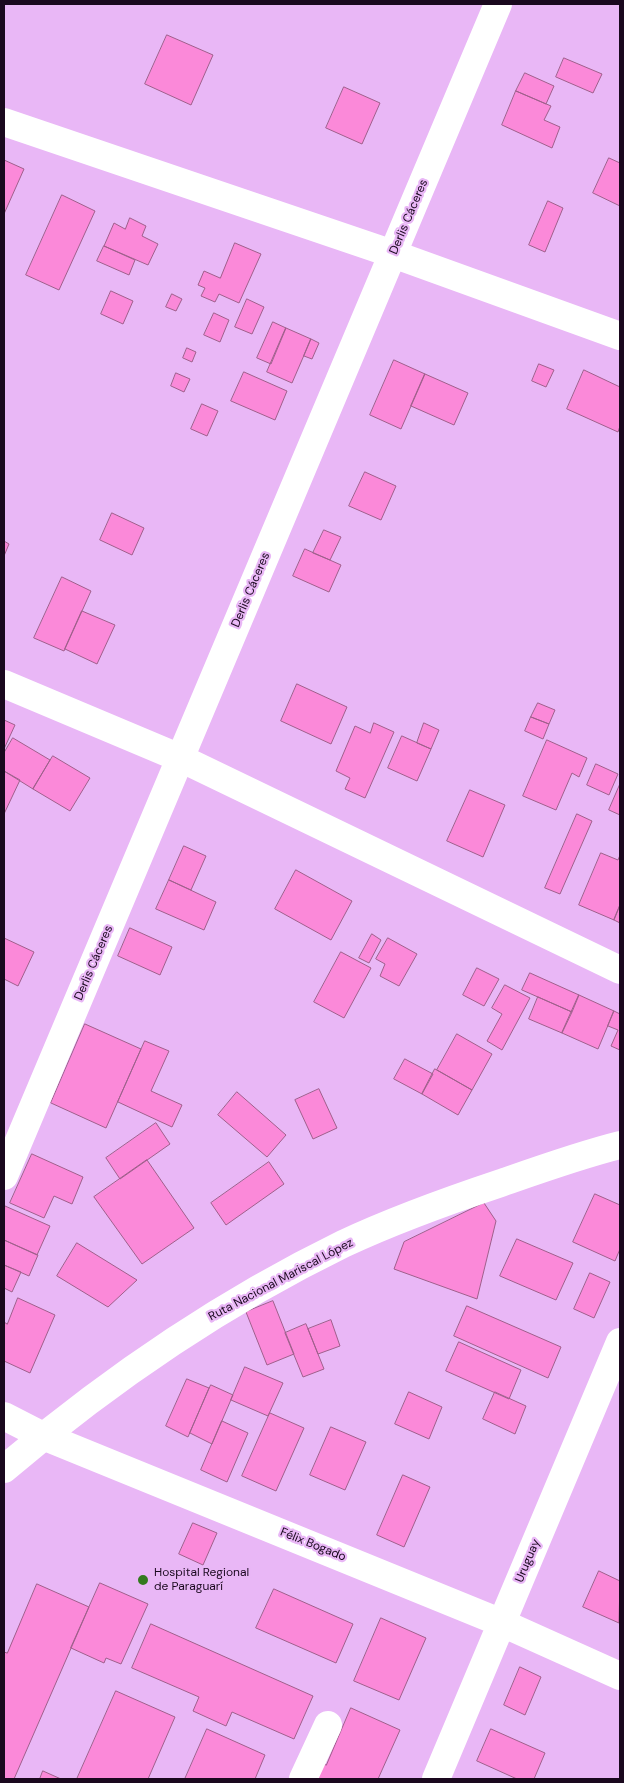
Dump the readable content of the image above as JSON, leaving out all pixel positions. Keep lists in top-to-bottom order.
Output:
{
  "streets": {
    "main road": [
      "Derlis Cáceres",
      "Ruta Nacional Mariscal López",
      "Félix Bogado",
      "Uruguay"
    ]
  },
  "crossings": [
    ["Ruta Nacional Mariscal López", "Félix Bogado"],
    ["Félix Bogado", "Uruguay"]
  ],
  "places": ["Hospital Regional de Paraguarí"]
}
